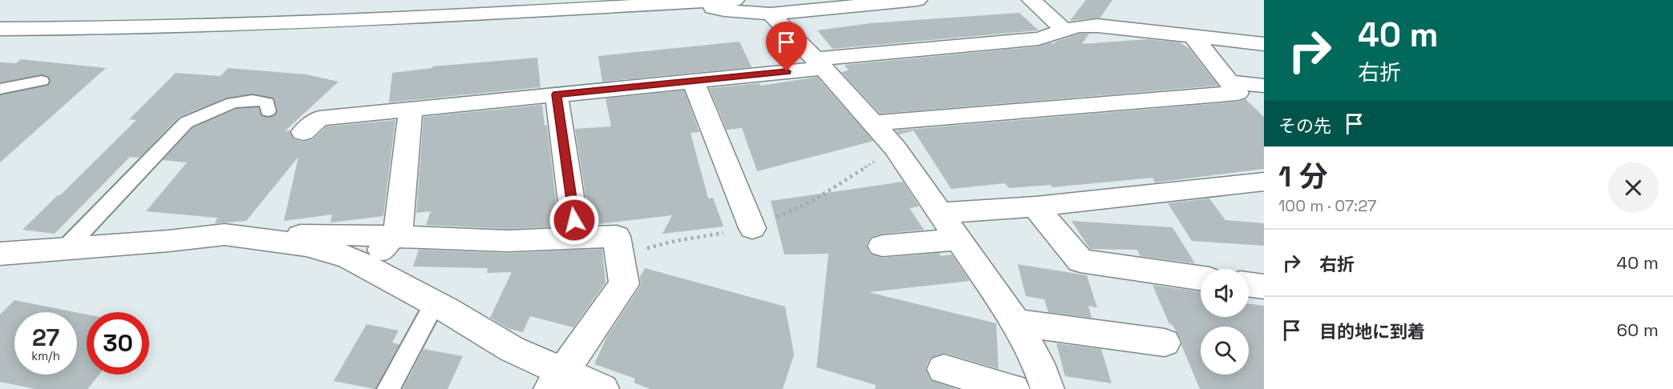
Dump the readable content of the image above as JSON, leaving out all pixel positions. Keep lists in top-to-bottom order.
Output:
{
  "page": {
    "turn": ["40 m", "右折"],
    "then": "その先",
    "heading": ["1 分", "100 m · 07:27"],
    "list": [
      {
        "name": "右折",
        "value": "40 m"
      },
      {
        "name": "目的地に到着",
        "value": "60 m"
      }
    ],
    "speed": "27 km/h",
    "limit": "30"
  }
}
